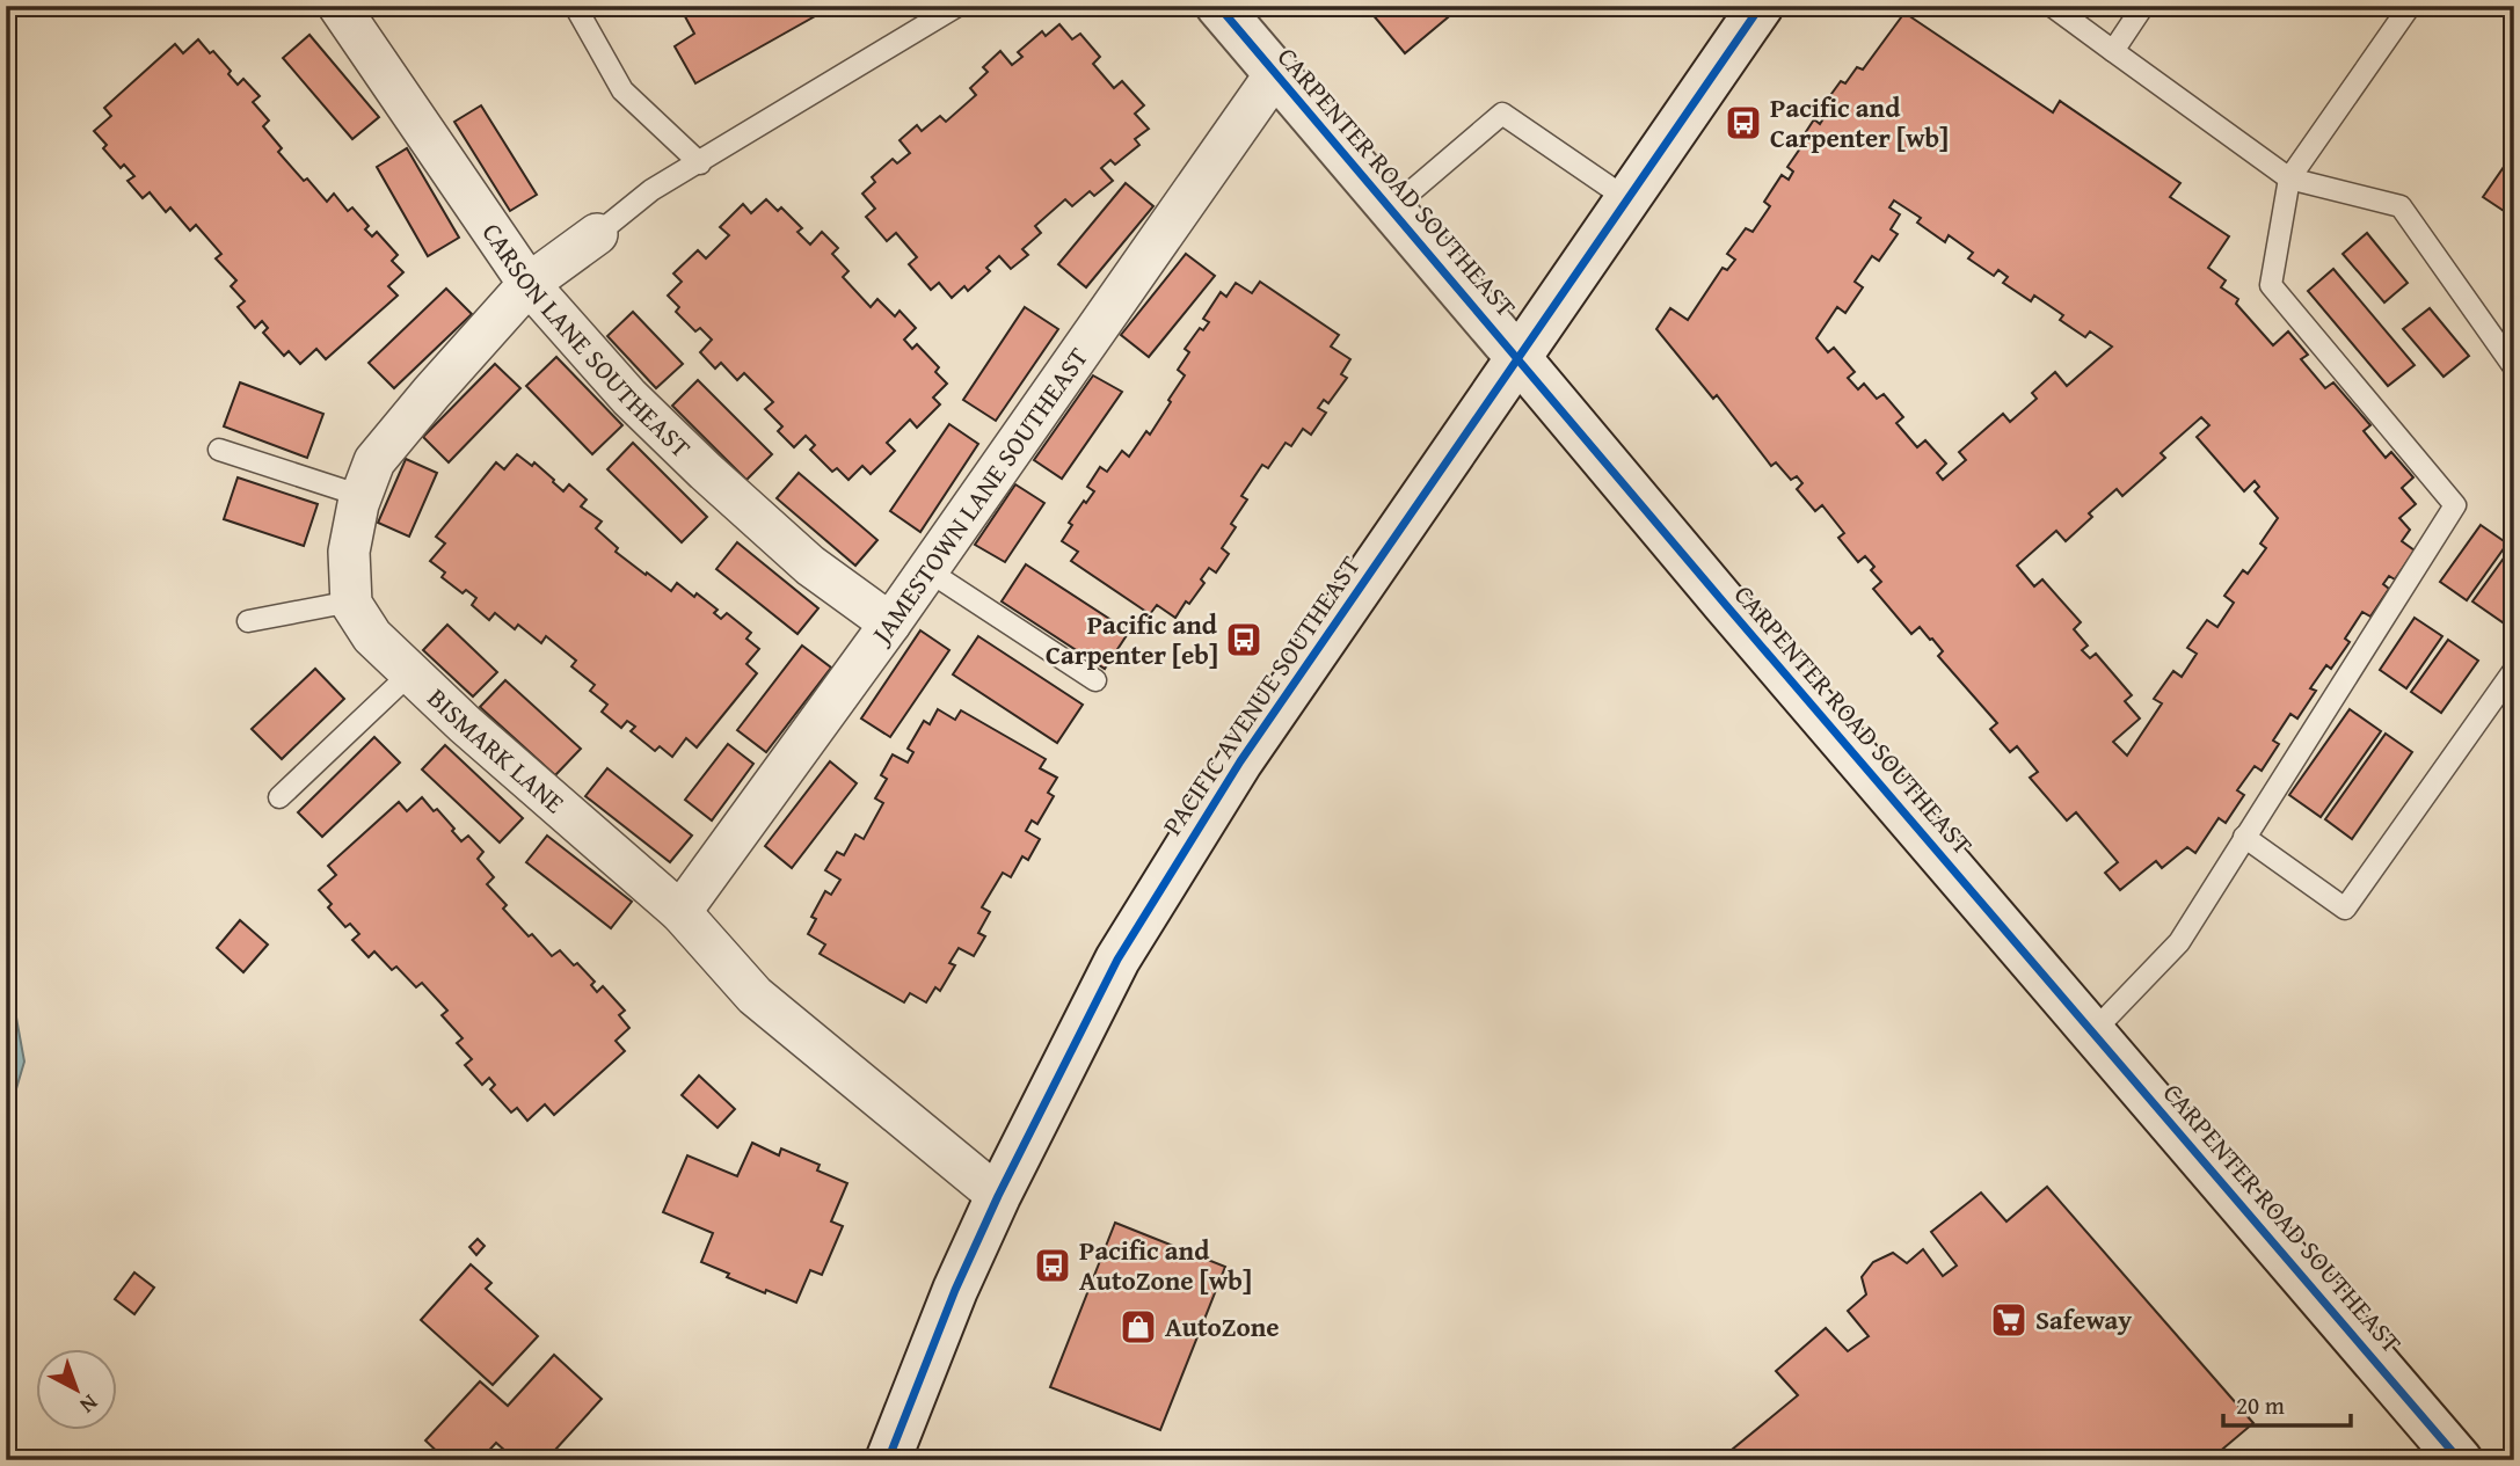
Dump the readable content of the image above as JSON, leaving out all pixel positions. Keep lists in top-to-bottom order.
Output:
{
  "streets": {
    "main road": ["CARPENTER ROAD SOUTHEAST", "PACIFIC AVENUE SOUTHEAST"],
    "street": ["CARSON LANE SOUTHEAST", "JAMESTOWN LANE SOUTHEAST", "BISMARK LANE"]
  },
  "crossings": [
    ["CARPENTER ROAD SOUTHEAST", "JAMESTOWN LANE SOUTHEAST"],
    ["CARPENTER ROAD SOUTHEAST", "PACIFIC AVENUE SOUTHEAST"],
    ["CARSON LANE SOUTHEAST", "JAMESTOWN LANE SOUTHEAST"],
    ["CARSON LANE SOUTHEAST", "BISMARK LANE"],
    ["JAMESTOWN LANE SOUTHEAST", "BISMARK LANE"],
    ["PACIFIC AVENUE SOUTHEAST", "BISMARK LANE"]
  ],
  "places": {
    "bus stop": ["Pacific and Carpenter [wb]", "Pacific and Carpenter [eb]", "Pacific and AutoZone [wb]"],
    "supermarket": ["Safeway"],
    "shop": ["AutoZone"]
  },
  "scale_bar": "20 m",
  "north": "bottom right"
}
